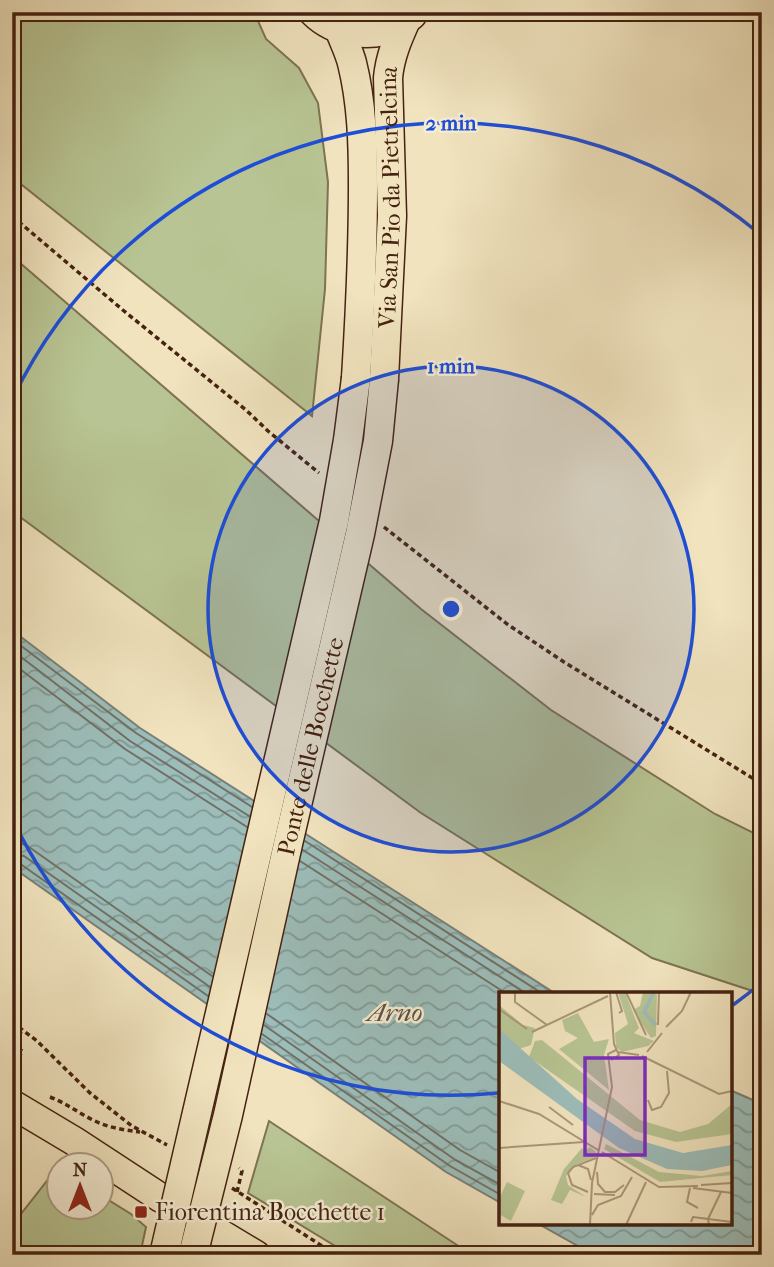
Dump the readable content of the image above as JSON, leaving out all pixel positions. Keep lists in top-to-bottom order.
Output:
{
  "streets": {
    "main road": ["Via San Pio da Pietrelcina", "Ponte delle Bocchette"]
  },
  "crossings": [
    ["Via San Pio da Pietrelcina", "Ponte delle Bocchette"]
  ],
  "water": ["Arno"],
  "places": {
    "transit": ["Fiorentina Bocchette 1"]
  },
  "north": "top",
  "rings": ["2 min", "1 min"]
}
